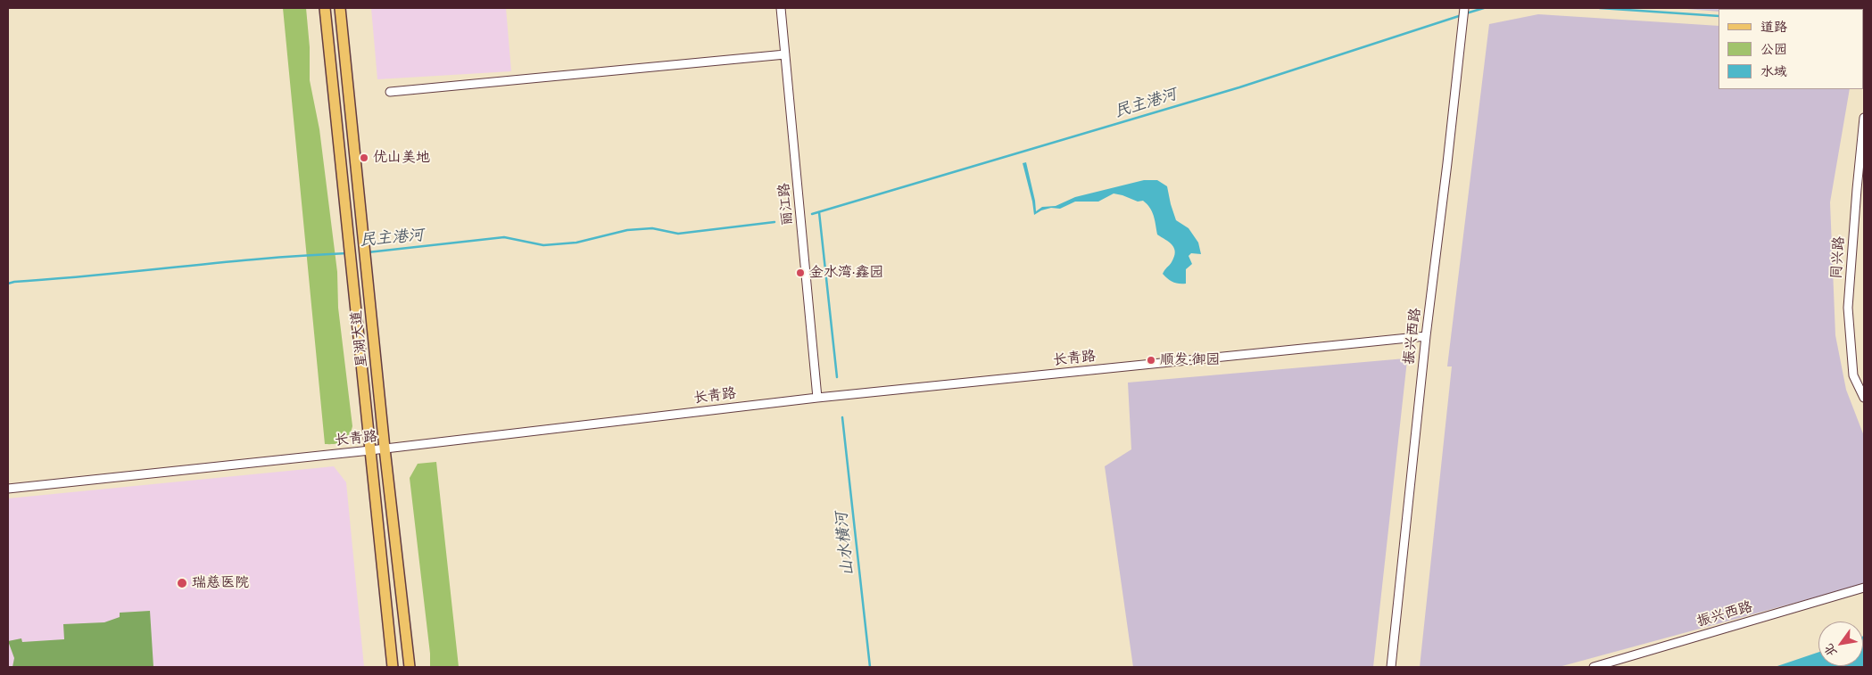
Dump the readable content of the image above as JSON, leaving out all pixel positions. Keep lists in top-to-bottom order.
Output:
{
  "streets": {
    "main road": ["星湖大道"],
    "street": [
      "丽江路",
      "同兴路",
      "振兴西路",
      "长青路"
    ]
  },
  "crossings": [
    ["丽江路", "长青路"],
    ["振兴西路", "长青路"],
    ["星湖大道", "长青路"]
  ],
  "water": ["民主港河", "山水横河"],
  "places": [
    "优山美地",
    "金水湾·鑫园",
    "顺发·御园",
    "瑞慈医院"
  ],
  "legend": ["道路", "公园", "水域"],
  "north": "bottom left"
}
